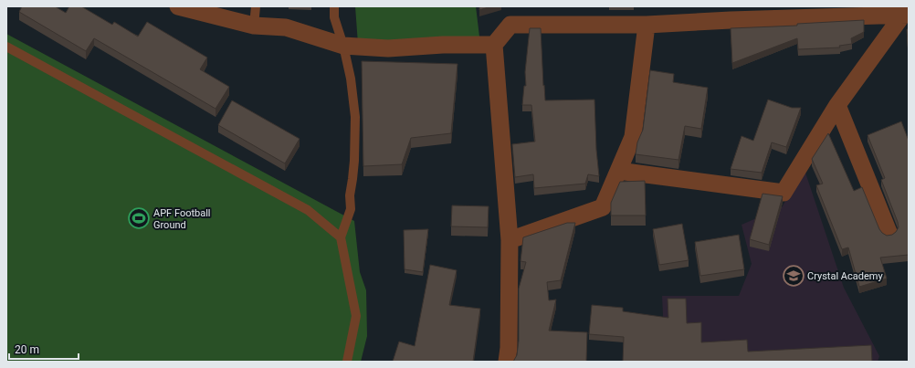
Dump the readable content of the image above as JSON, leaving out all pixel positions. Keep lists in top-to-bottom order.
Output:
{
  "places": {
    "sports": ["APF Football Ground"],
    "school or university": ["Crystal Academy"]
  },
  "scale_bar": "20 m"
}
